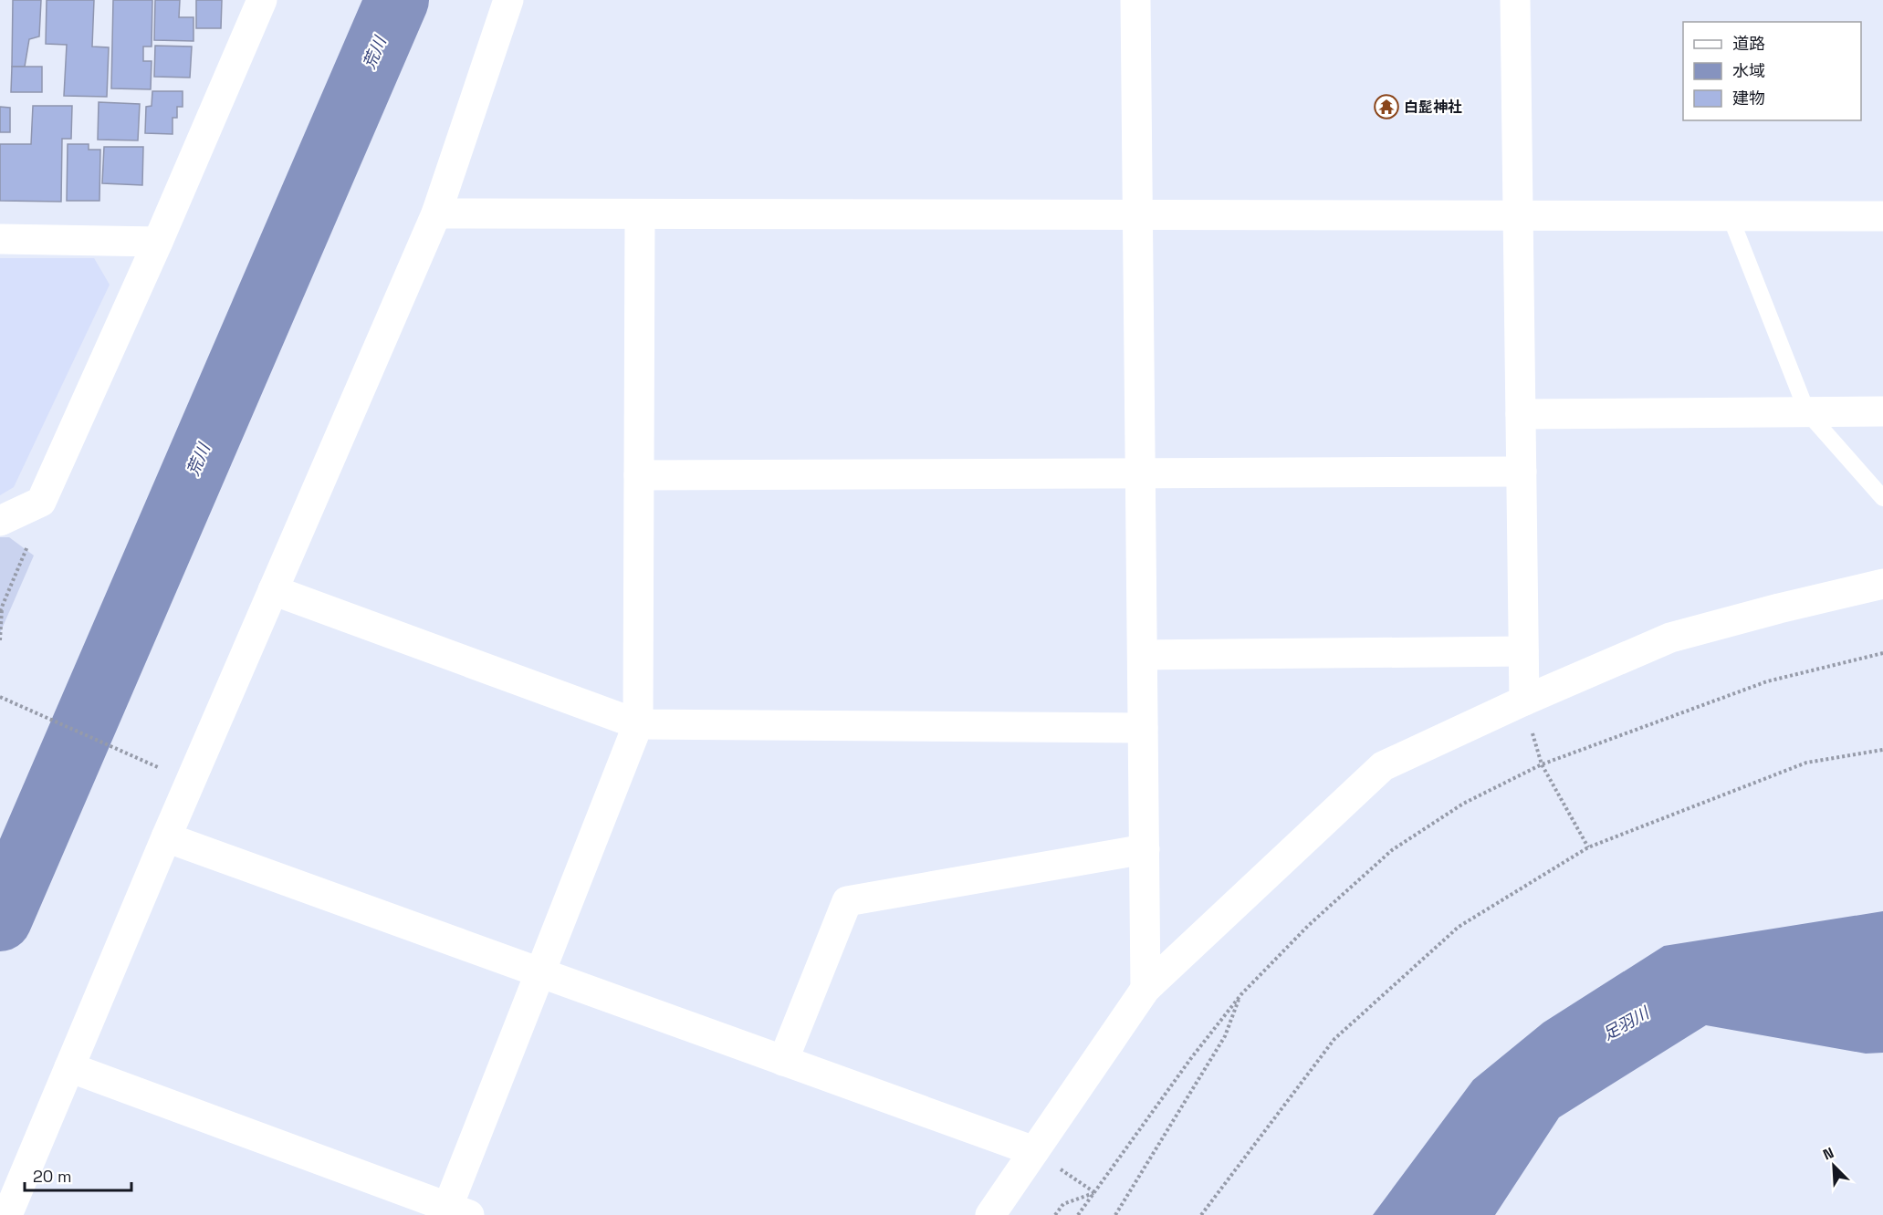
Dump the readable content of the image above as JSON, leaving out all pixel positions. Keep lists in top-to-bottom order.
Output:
{
  "water": ["荒川", "足羽川"],
  "places": {
    "temple": ["白髭神社"]
  },
  "legend": ["道路", "水域", "建物"],
  "scale_bar": "20 m",
  "north": "top left"
}
